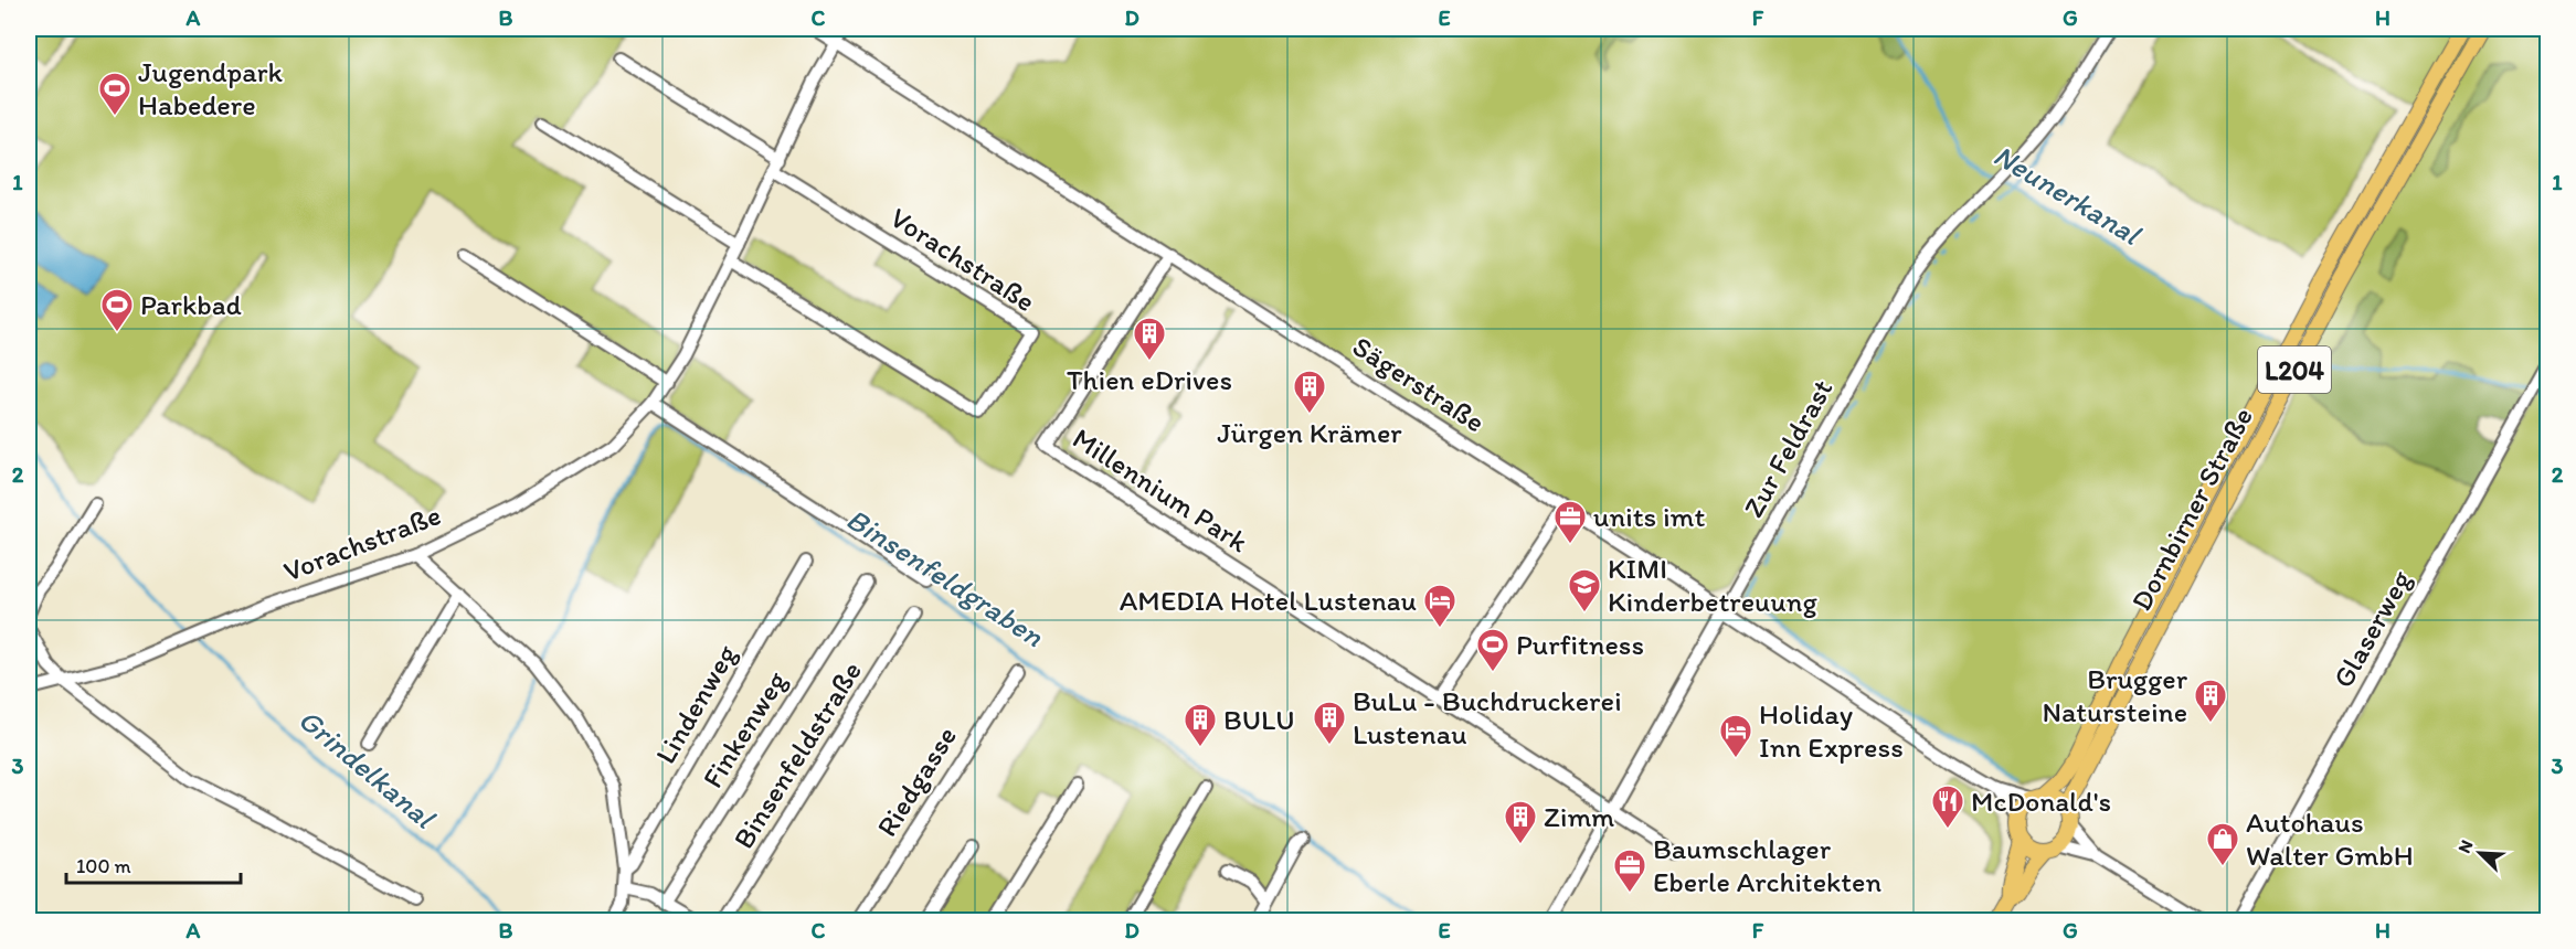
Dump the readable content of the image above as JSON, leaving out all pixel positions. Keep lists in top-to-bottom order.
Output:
{
  "streets": {
    "main road": ["L204", "Dornbirner Straße"],
    "street": [
      "Vorachstraße",
      "Sägerstraße",
      "Zur Feldrast",
      "Millennium Park",
      "Glaserweg",
      "Lindenweg",
      "Finkenweg",
      "Binsenfeldstraße",
      "Riedgasse"
    ]
  },
  "crossings": [
    ["Vorachstraße", "Sägerstraße"],
    ["Sägerstraße", "Zur Feldrast"],
    ["Sägerstraße", "Millennium Park"],
    ["Sägerstraße", "Dornbirner Straße"],
    ["Zur Feldrast", "Millennium Park"]
  ],
  "water": ["Neunerkanal", "Binsenfeldgraben", "Grindelkanal"],
  "places": {
    "sports": ["Jugendpark Habedere", "Parkbad", "Purfitness"],
    "building": [
      "Thien eDrives",
      "Jürgen Krämer",
      "Brugger Natursteine",
      "BuLu - Buchdruckerei Lustenau",
      "BULU",
      "Zimm"
    ],
    "office": ["units imt", "Baumschlager Eberle Architekten"],
    "school or university": ["KIMI Kinderbetreuung"],
    "hotel": ["AMEDIA Hotel Lustenau", "Holiday Inn Express"],
    "restaurant": ["McDonald's"],
    "shop": ["Autohaus Walter GmbH"]
  },
  "scale_bar": "100 m",
  "north": "top left",
  "grid": {
    "columns": [
      "A",
      "B",
      "C",
      "D",
      "E",
      "F",
      "G",
      "H"
    ],
    "rows": ["1", "2", "3"]
  }
}
